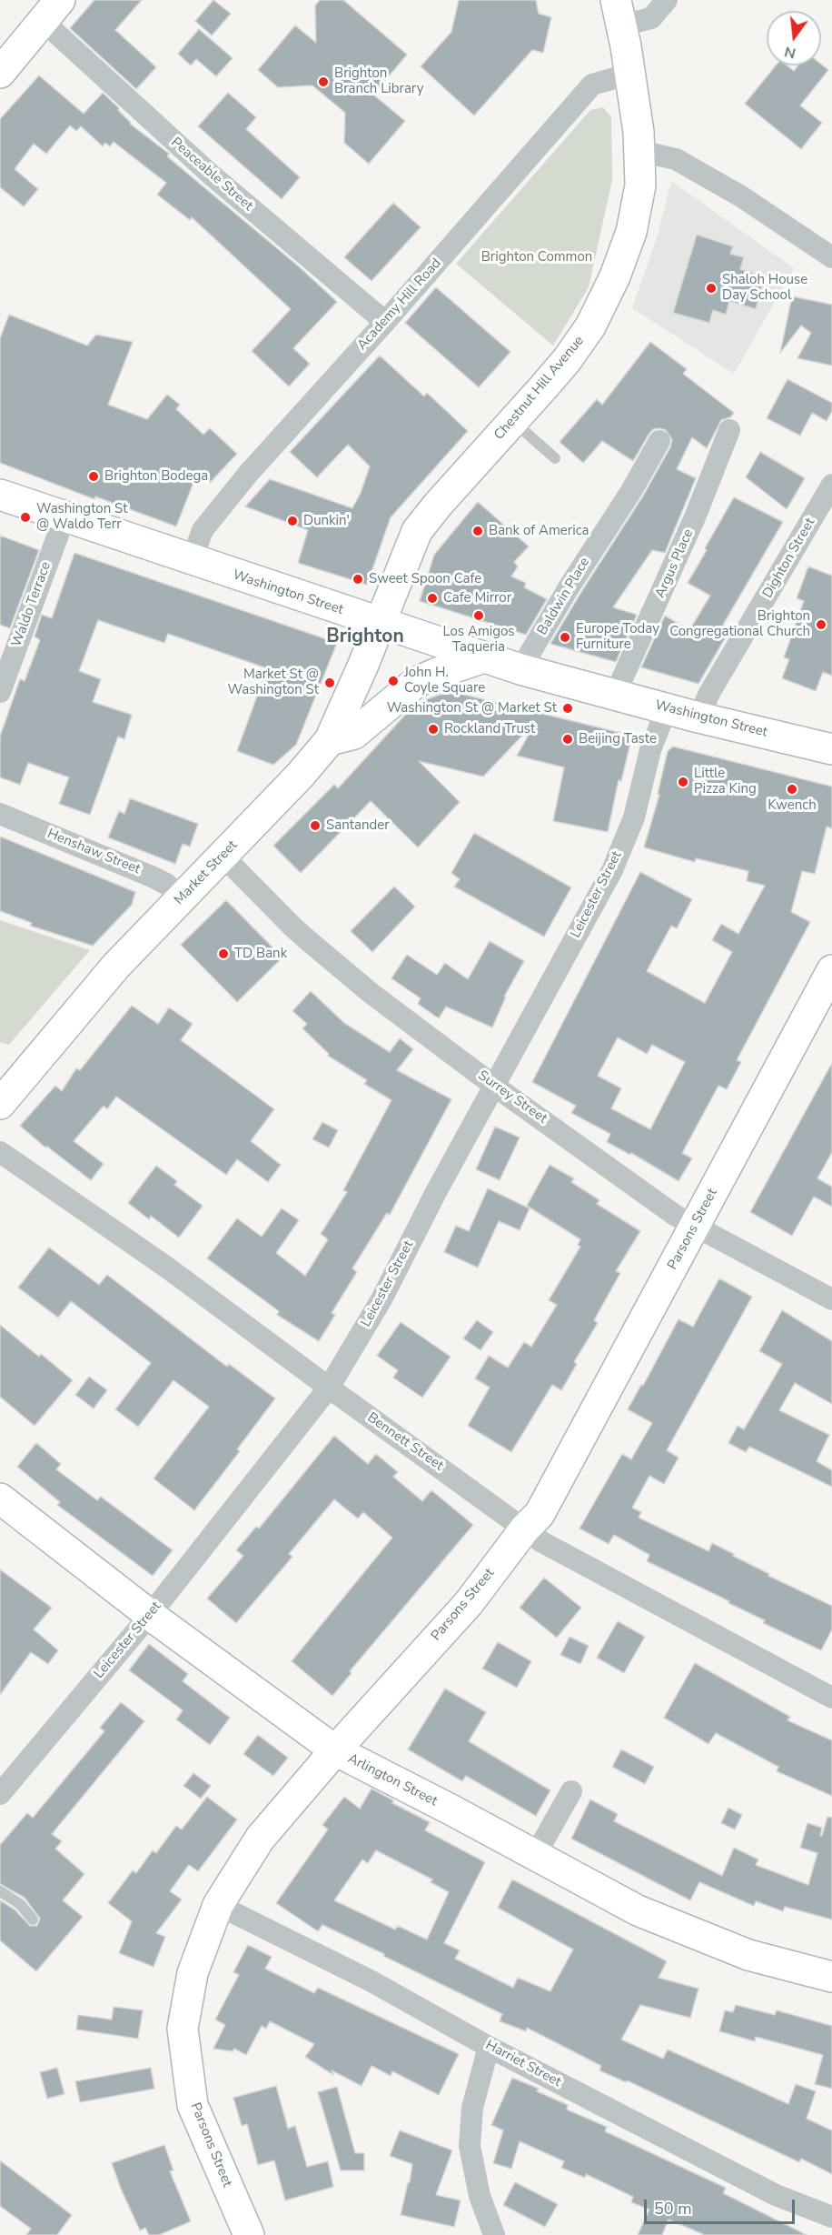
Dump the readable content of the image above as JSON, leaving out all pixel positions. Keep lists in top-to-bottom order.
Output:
{
  "streets": {
    "main road": [
      "Chestnut Hill Avenue",
      "Washington Street",
      "Market Street",
      "Parsons Street",
      "Arlington Street"
    ],
    "street": [
      "Peaceable Street",
      "Academy Hill Road",
      "Dighton Street",
      "Argus Place",
      "Baldwin Place",
      "Waldo Terrace",
      "Henshaw Street",
      "Leicester Street",
      "Surrey Street",
      "Bennett Street",
      "Harriet Street"
    ]
  },
  "crossings": [
    ["Peaceable Street", "Academy Hill Road"],
    ["Academy Hill Road", "Chestnut Hill Avenue"],
    ["Academy Hill Road", "Washington Street"],
    ["Chestnut Hill Avenue", "Washington Street"],
    ["Chestnut Hill Avenue", "Market Street"],
    ["Dighton Street", "Washington Street"],
    ["Argus Place", "Washington Street"],
    ["Washington Street", "Baldwin Place"],
    ["Washington Street", "Waldo Terrace"],
    ["Washington Street", "Market Street"],
    ["Washington Street", "Leicester Street"],
    ["Henshaw Street", "Market Street"],
    ["Market Street", "Surrey Street"],
    ["Leicester Street", "Surrey Street"],
    ["Leicester Street", "Bennett Street"],
    ["Leicester Street", "Arlington Street"],
    ["Surrey Street", "Parsons Street"],
    ["Parsons Street", "Bennett Street"],
    ["Parsons Street", "Arlington Street"],
    ["Parsons Street", "Harriet Street"]
  ],
  "districts": ["Brighton"],
  "parks": ["Brighton Common"],
  "places": [
    "Brighton Branch Library",
    "Shaloh House Day School",
    "Brighton Bodega",
    "Washington St @ Waldo Terr",
    "Dunkin'",
    "Bank of America",
    "Sweet Spoon Cafe",
    "Cafe Mirror",
    "Los Amigos Taqueria",
    "Brighton Congregational Church",
    "Europe Today Furniture",
    "John H. Coyle Square",
    "Market St @ Washington St",
    "Washington St @ Market St",
    "Rockland Trust",
    "Beijing Taste",
    "Little Pizza King",
    "Kwench",
    "Santander",
    "TD Bank"
  ],
  "scale_bar": "50 m",
  "north": "bottom"
}
